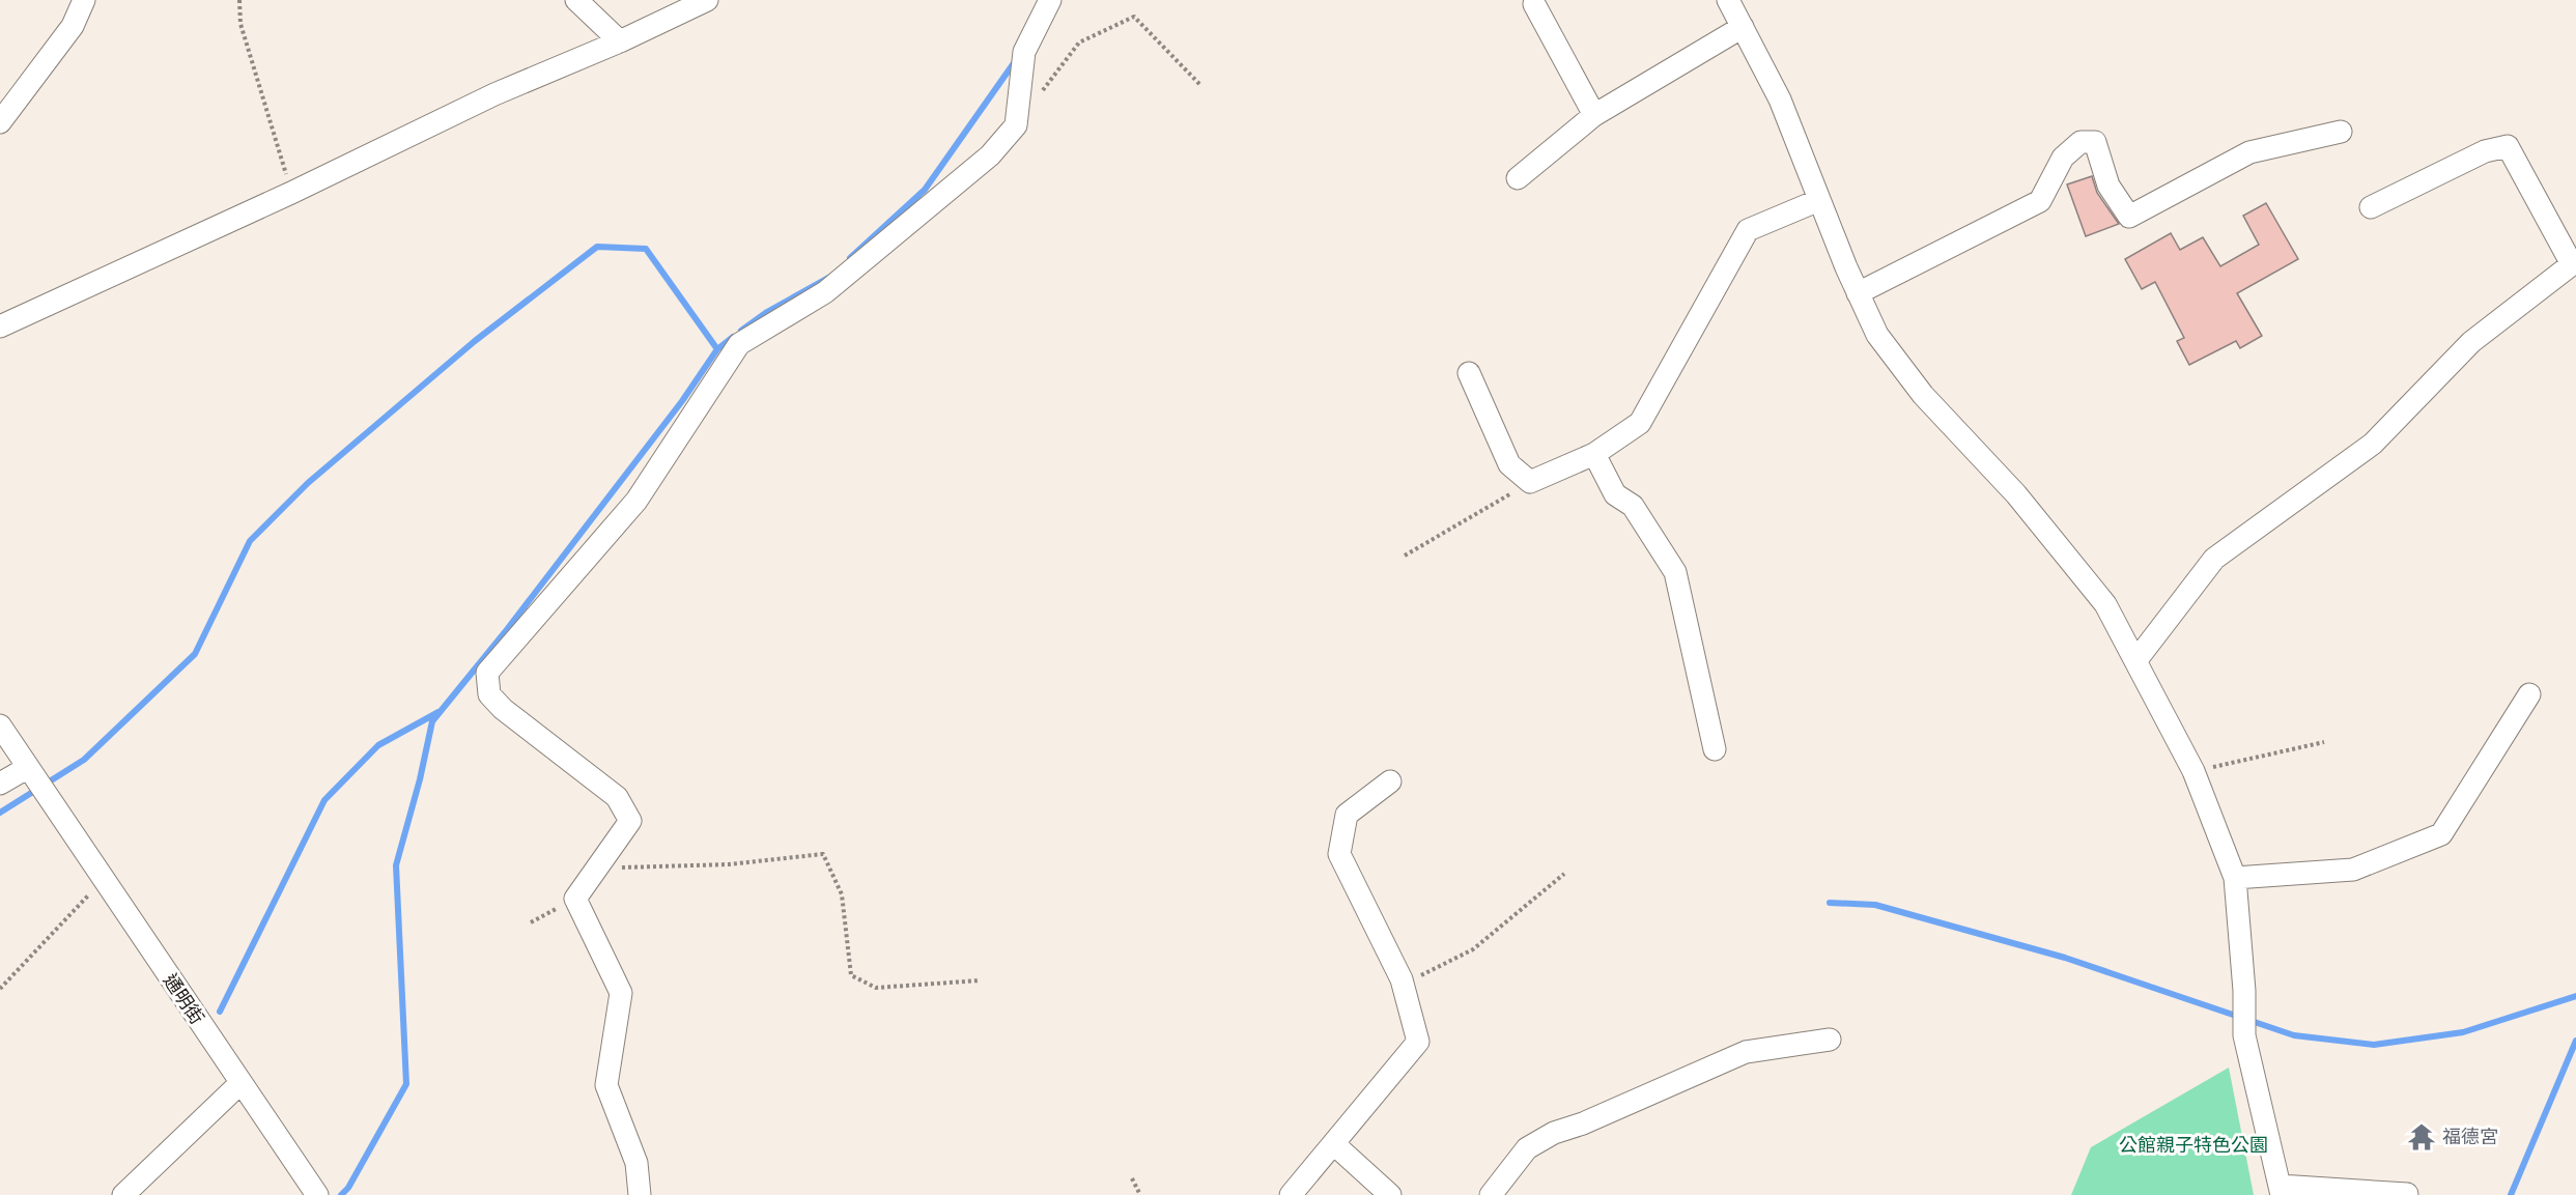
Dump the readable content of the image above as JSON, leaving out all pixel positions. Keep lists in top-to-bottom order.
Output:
{
  "streets": {
    "street": ["通明街"]
  },
  "parks": ["公館親子特色公園"],
  "places": {
    "temple": ["福德宮"]
  }
}
